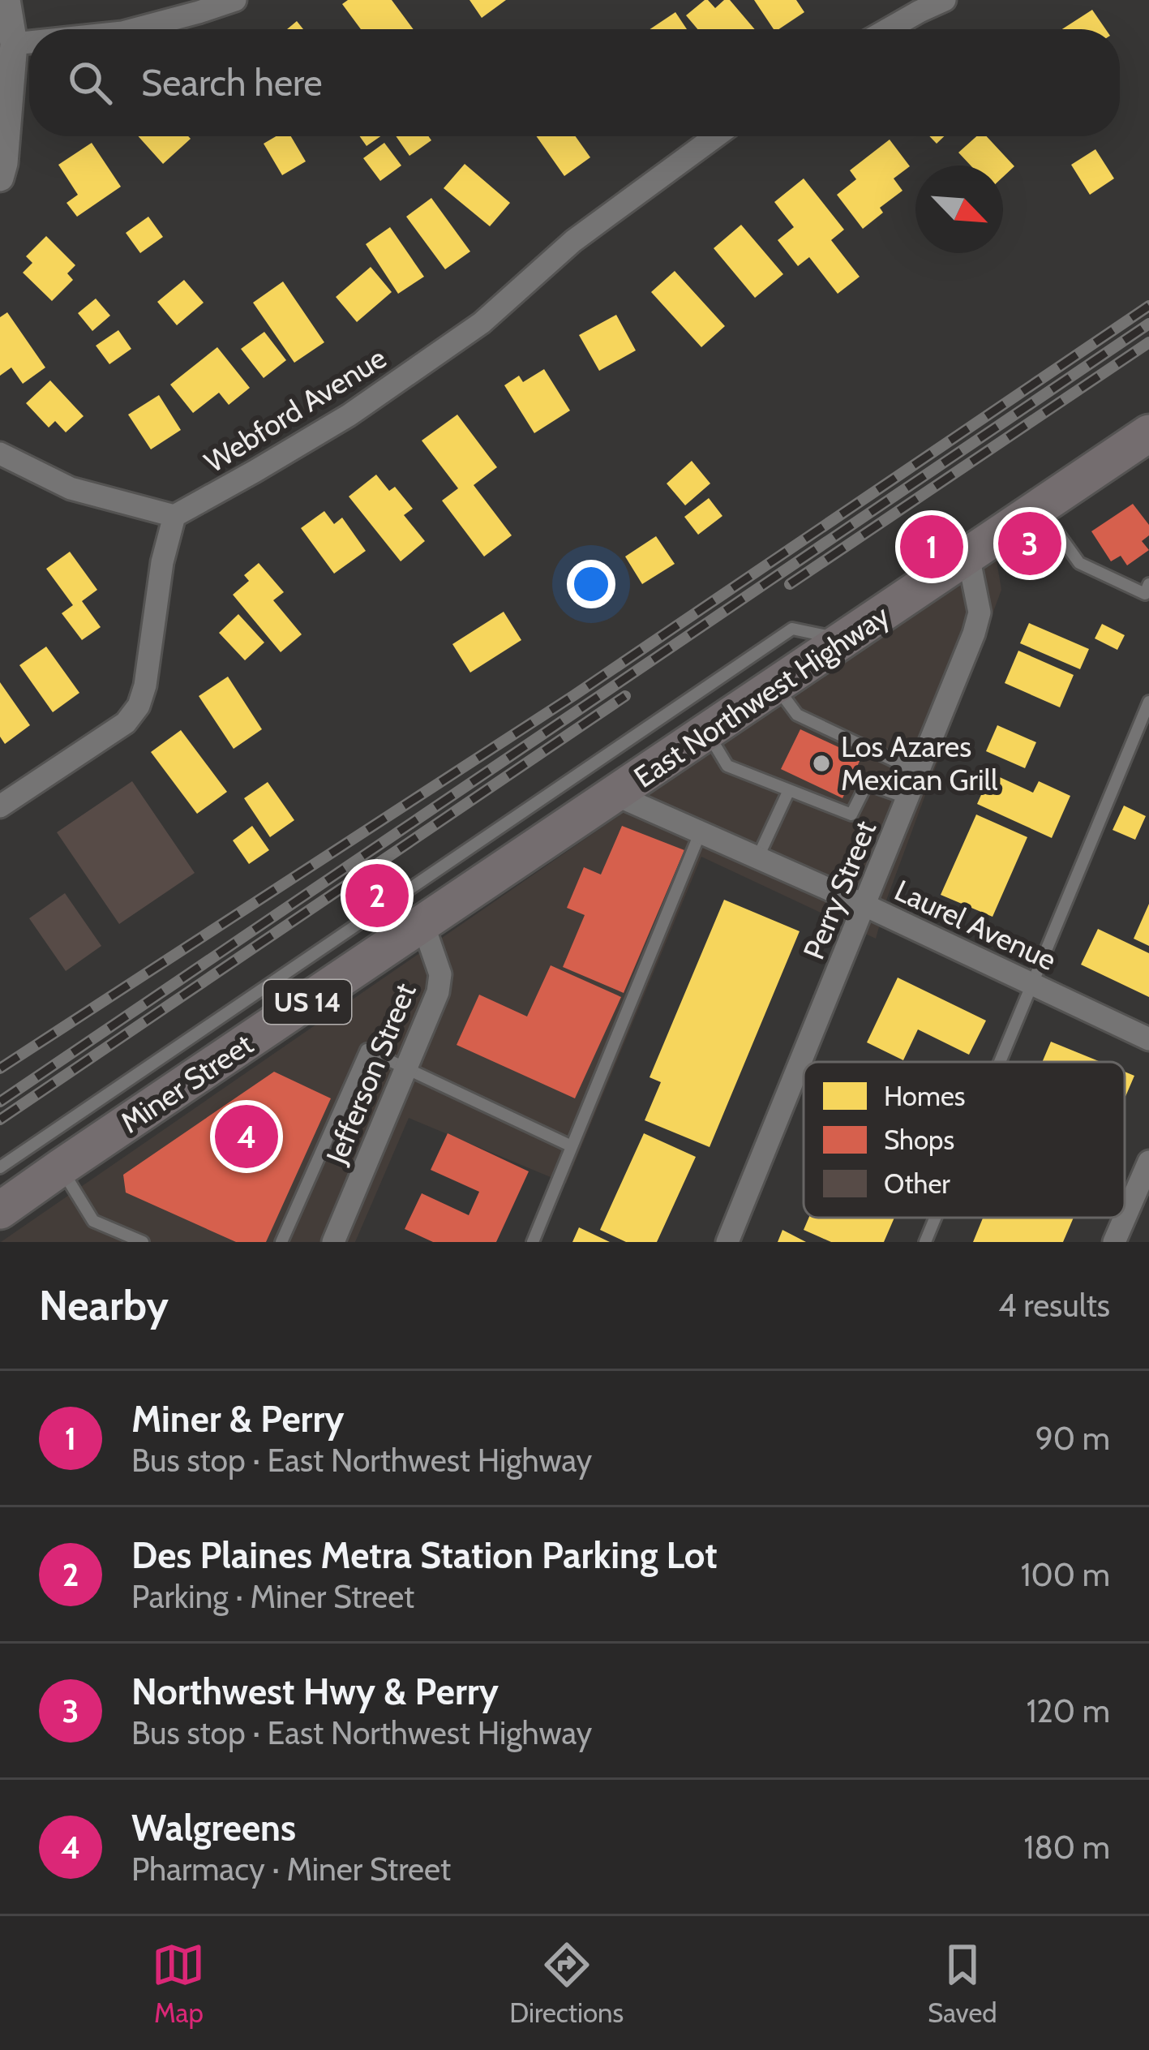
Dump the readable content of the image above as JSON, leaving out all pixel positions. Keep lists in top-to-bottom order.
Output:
{
  "streets": {
    "main road": ["East Northwest Highway", "US 14", "Miner Street"],
    "street": [
      "Webford Avenue",
      "Perry Street",
      "Laurel Avenue",
      "Jefferson Street"
    ]
  },
  "crossings": [
    ["East Northwest Highway", "Perry Street"],
    ["East Northwest Highway", "Laurel Avenue"],
    ["East Northwest Highway", "Miner Street"],
    ["Perry Street", "Laurel Avenue"],
    ["Laurel Avenue", "Miner Street"],
    ["Jefferson Street", "Miner Street"]
  ],
  "places": ["Los Azares Mexican Grill"],
  "legend": ["Homes", "Shops", "Other"],
  "north": "bottom right",
  "page": {
    "search": "Search here",
    "pins": [
      "3",
      "1",
      "2",
      "4"
    ],
    "heading": ["Nearby", "4 results"],
    "list": [
      {
        "mark": "1",
        "name": "Miner & Perry",
        "note": "Bus stop · East Northwest Highway",
        "value": "90 m"
      },
      {
        "mark": "2",
        "name": "Des Plaines Metra Station Parking Lot",
        "note": "Parking · Miner Street",
        "value": "100 m"
      },
      {
        "mark": "3",
        "name": "Northwest Hwy & Perry",
        "note": "Bus stop · East Northwest Highway",
        "value": "120 m"
      },
      {
        "mark": "4",
        "name": "Walgreens",
        "note": "Pharmacy · Miner Street",
        "value": "180 m"
      }
    ],
    "nav": ["Map", "Directions", "Saved"]
  }
}
